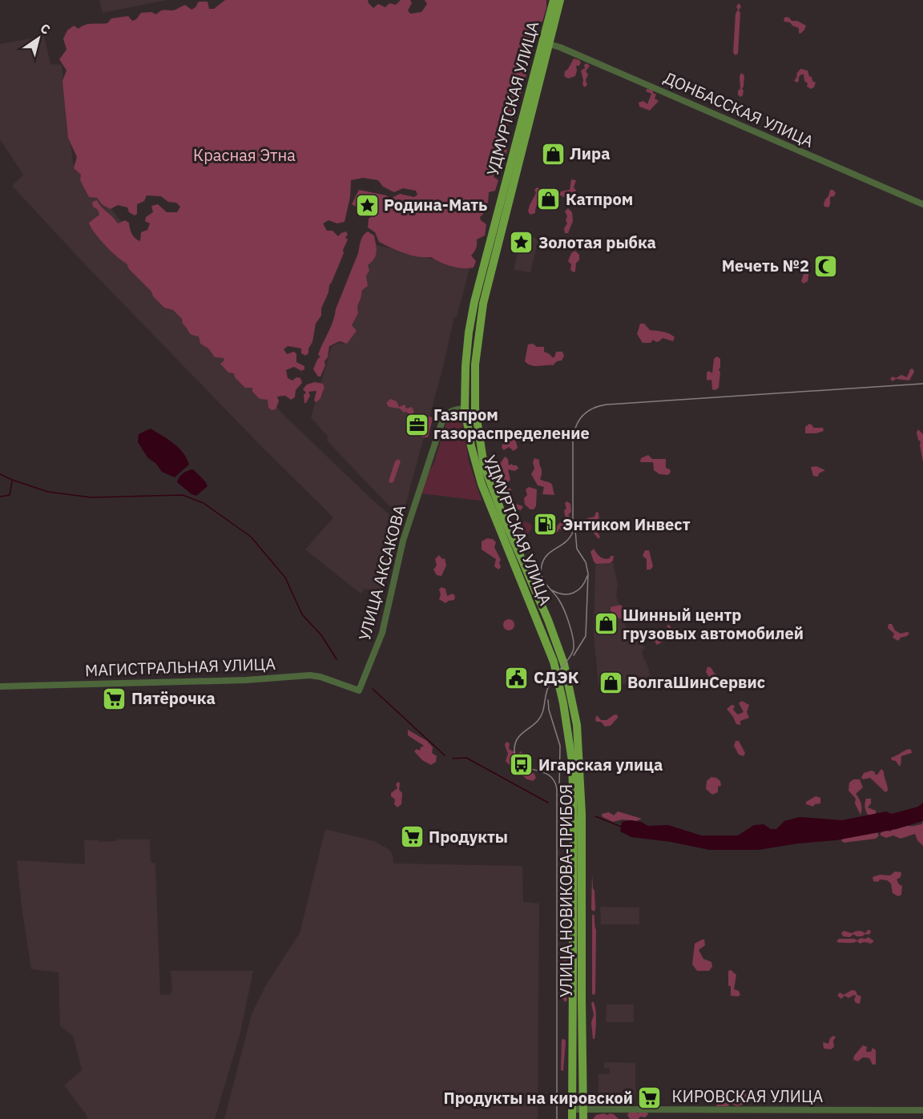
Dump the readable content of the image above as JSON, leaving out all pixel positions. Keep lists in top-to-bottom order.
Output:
{
  "streets": {
    "main road": ["УДМУРТСКАЯ УЛИЦА", "УЛИЦА НОВИКОВА-ПРИБОЯ"],
    "street": [
      "ДОНБАССКАЯ УЛИЦА",
      "УЛИЦА АКСАКОВА",
      "МАГИСТРАЛЬНАЯ УЛИЦА",
      "КИРОВСКАЯ УЛИЦА"
    ]
  },
  "crossings": [
    ["УДМУРТСКАЯ УЛИЦА", "ДОНБАССКАЯ УЛИЦА"],
    ["УДМУРТСКАЯ УЛИЦА", "УЛИЦА АКСАКОВА"],
    ["УДМУРТСКАЯ УЛИЦА", "УЛИЦА НОВИКОВА-ПРИБОЯ"],
    ["УЛИЦА АКСАКОВА", "МАГИСТРАЛЬНАЯ УЛИЦА"],
    ["УЛИЦА НОВИКОВА-ПРИБОЯ", "КИРОВСКАЯ УЛИЦА"]
  ],
  "parks": ["Красная Этна"],
  "places": {
    "shop": [
      "Лира",
      "Катпром",
      "Шинный центр грузовых автомобилей",
      "ВолгаШинСервис"
    ],
    "place": ["Родина-Мать", "Золотая рыбка"],
    "mosque": ["Мечеть №2"],
    "office": ["Газпром газораспределение"],
    "fuel station": ["Энтиком Инвест"],
    "public building": ["СДЭК"],
    "supermarket": ["Пятёрочка", "Продукты", "Продукты на кировской"],
    "bus stop": ["Игарская улица"]
  },
  "north": "top right"
}
